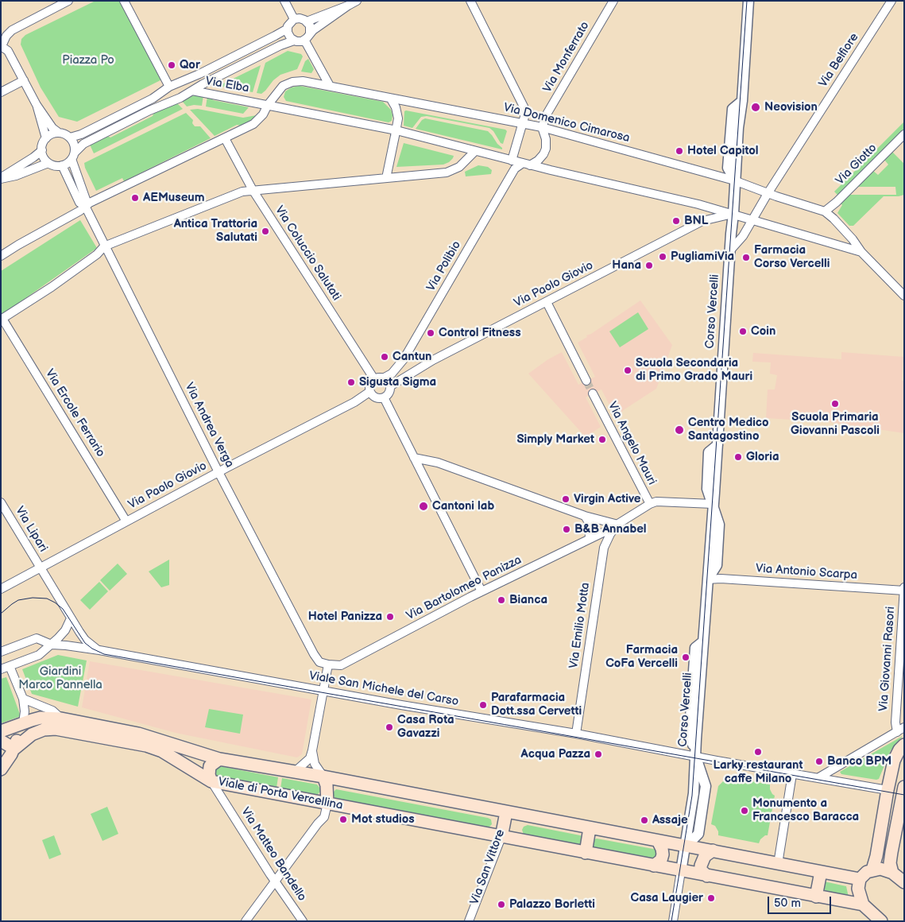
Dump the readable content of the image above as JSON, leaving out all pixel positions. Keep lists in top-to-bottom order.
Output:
{
  "streets": {
    "main road": ["Viale di Porta Vercellina", "Via San Vittore"],
    "street": [
      "Via Monferrato",
      "Via Belfiore",
      "Via Elba",
      "Via Domenico Cimarosa",
      "Via Giotto",
      "Via Coluccio Salutati",
      "Via Polibio",
      "Via Paolo Giovio",
      "Corso Vercelli",
      "Via Ercole Ferrario",
      "Via Andrea Verga",
      "Via Angelo Mauri",
      "Via Lipari",
      "Via Antonio Scarpa",
      "Via Bartolomeo Panizza",
      "Via Emilio Motta",
      "Via Giovanni Rasori",
      "Viale San Michele del Carso",
      "Via Matteo Bandello"
    ]
  },
  "crossings": [
    ["Via Monferrato", "Via Domenico Cimarosa"],
    ["Via Monferrato", "Via Polibio"],
    ["Via Belfiore", "Via Domenico Cimarosa"],
    ["Via Belfiore", "Corso Vercelli"],
    ["Via Elba", "Via Domenico Cimarosa"],
    ["Via Domenico Cimarosa", "Via Giotto"],
    ["Via Domenico Cimarosa", "Via Polibio"],
    ["Via Domenico Cimarosa", "Corso Vercelli"],
    ["Via Coluccio Salutati", "Via Polibio"],
    ["Via Coluccio Salutati", "Via Paolo Giovio"],
    ["Via Polibio", "Via Paolo Giovio"],
    ["Via Paolo Giovio", "Corso Vercelli"],
    ["Via Paolo Giovio", "Via Ercole Ferrario"],
    ["Via Paolo Giovio", "Via Andrea Verga"],
    ["Via Paolo Giovio", "Via Lipari"],
    ["Corso Vercelli", "Via Antonio Scarpa"],
    ["Corso Vercelli", "Viale San Michele del Carso"],
    ["Corso Vercelli", "Viale di Porta Vercellina"],
    ["Via Andrea Verga", "Via Bartolomeo Panizza"],
    ["Via Angelo Mauri", "Via Bartolomeo Panizza"],
    ["Via Lipari", "Viale San Michele del Carso"],
    ["Via Antonio Scarpa", "Via Giovanni Rasori"],
    ["Via Bartolomeo Panizza", "Via Emilio Motta"],
    ["Via Emilio Motta", "Viale San Michele del Carso"],
    ["Viale di Porta Vercellina", "Via Matteo Bandello"],
    ["Viale di Porta Vercellina", "Via San Vittore"]
  ],
  "parks": ["Piazza Po", "Giardini Marco Pannella"],
  "places": [
    "Qor",
    "Neovision",
    "Hotel Capitol",
    "AEMuseum",
    "BNL",
    "Antica Trattoria Salutati",
    "PugliamiVia",
    "Farmacia Corso Vercelli",
    "Hana",
    "Coin",
    "Control Fitness",
    "Cantun",
    "Scuola Secondaria di Primo Grado Mauri",
    "Sigusta Sigma",
    "Scuola Primaria Giovanni Pascoli",
    "Centro Medico Santagostino",
    "Simply Market",
    "Gloria",
    "Virgin Active",
    "Cantoni lab",
    "B&B Annabel",
    "Bianca",
    "Hotel Panizza",
    "Farmacia CoFa Vercelli",
    "Parafarmacia Dott.ssa Cervetti",
    "Casa Rota Gavazzi",
    "Larky restaurant caffe Milano",
    "Acqua Pazza",
    "Banco BPM",
    "Monumento a Francesco Baracca",
    "Mot studios",
    "Assaje",
    "Casa Laugier",
    "Palazzo Borletti"
  ],
  "scale_bar": "50 m"
}
